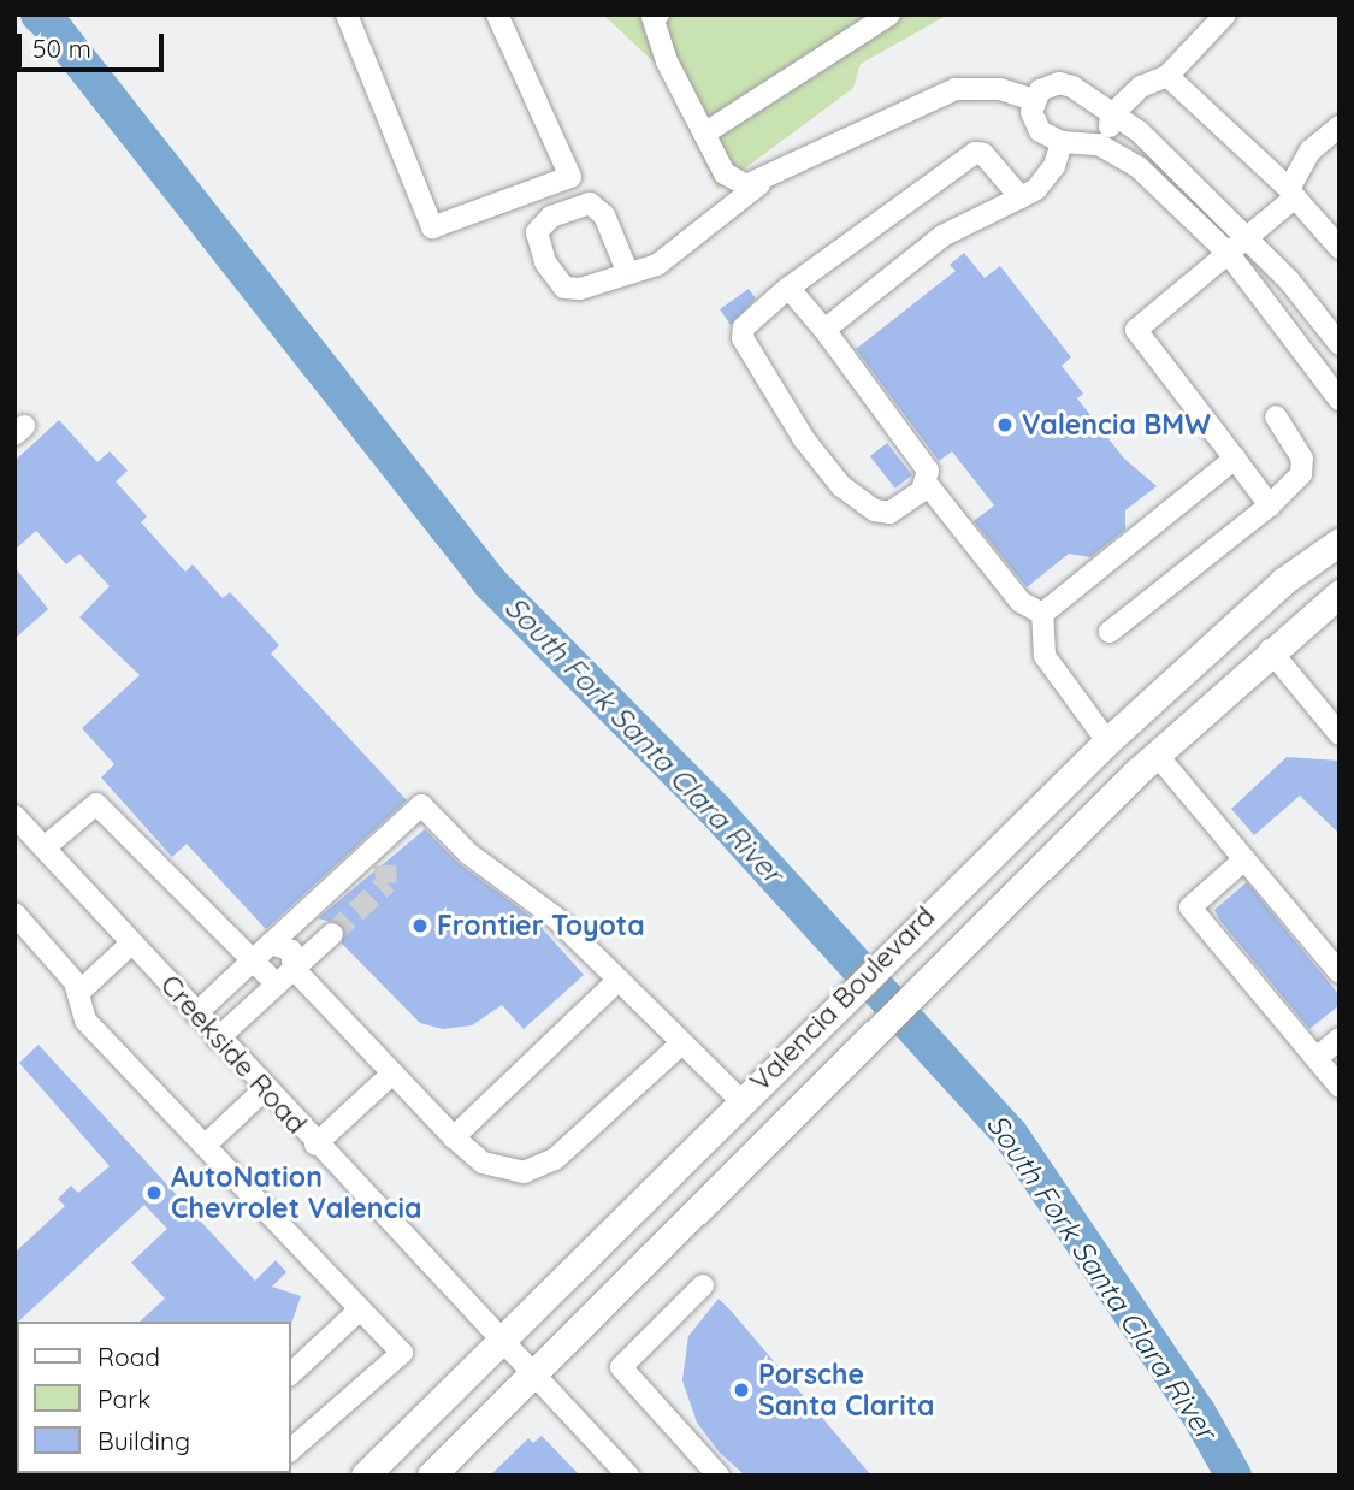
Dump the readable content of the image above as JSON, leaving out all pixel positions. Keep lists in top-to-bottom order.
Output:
{
  "streets": {
    "main road": ["Valencia Boulevard"],
    "street": ["Creekside Road"]
  },
  "crossings": [
    ["Valencia Boulevard", "Creekside Road"]
  ],
  "water": ["South Fork Santa Clara River"],
  "places": [
    "Valencia BMW",
    "Frontier Toyota",
    "AutoNation Chevrolet Valencia",
    "Porsche Santa Clarita"
  ],
  "legend": ["Road", "Park", "Building"],
  "scale_bar": "50 m"
}
